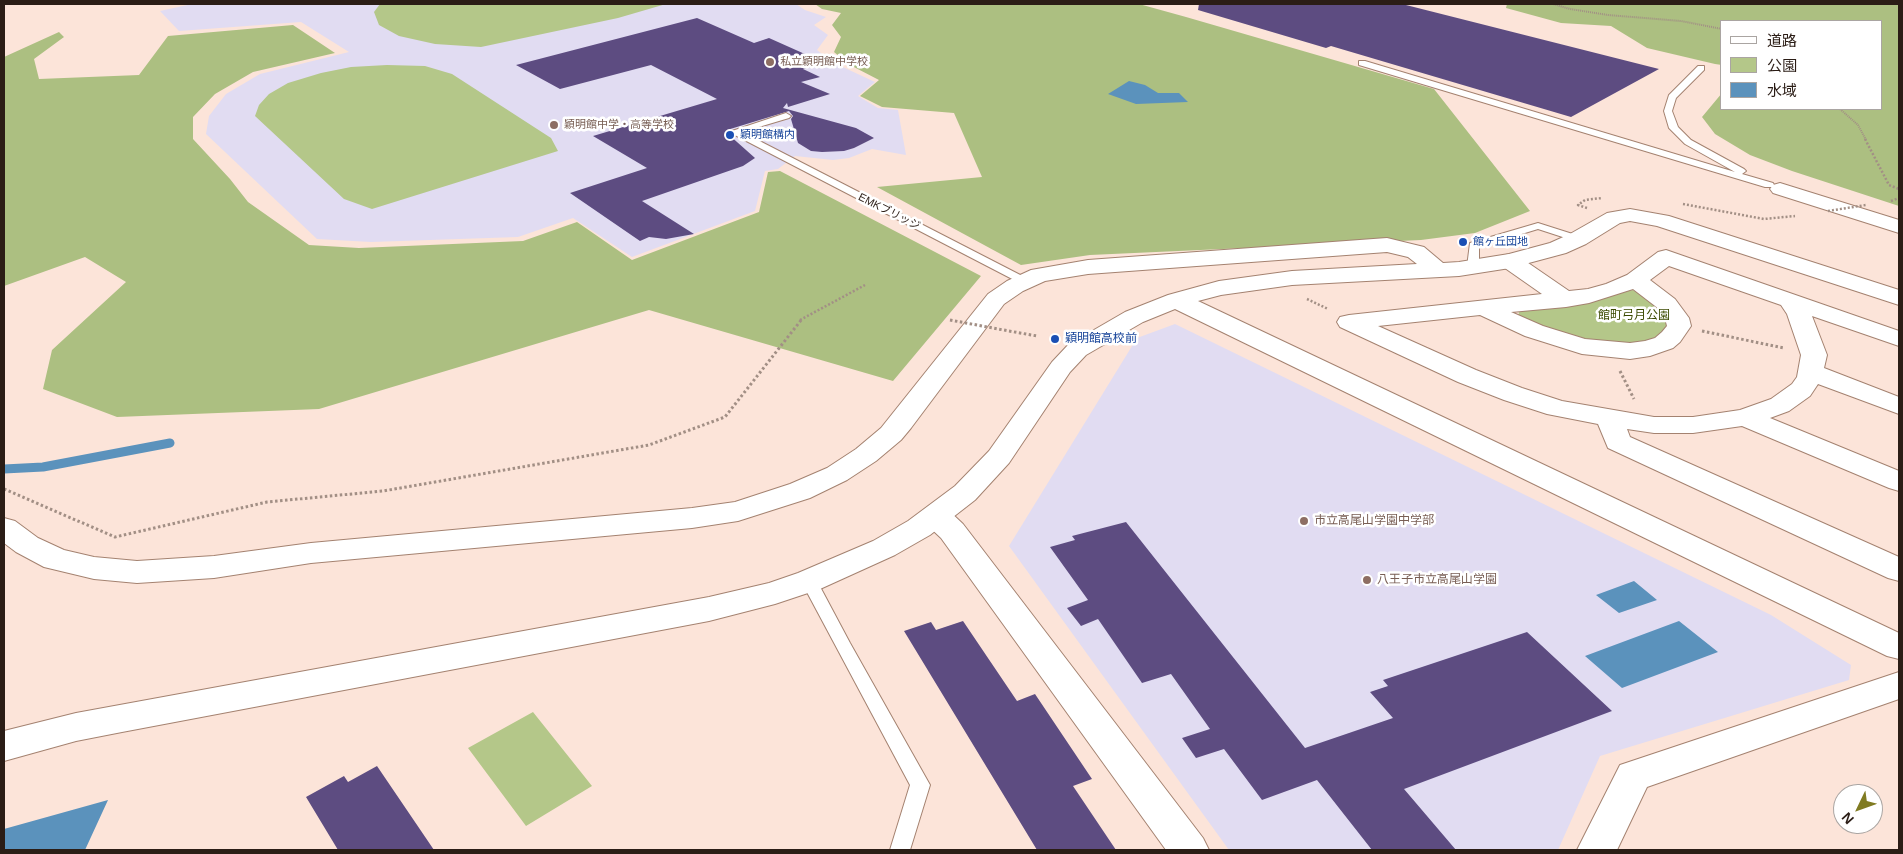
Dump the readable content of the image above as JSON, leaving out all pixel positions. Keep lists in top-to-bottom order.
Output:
{
  "streets": {
    "lane": ["EMKブリッジ"]
  },
  "parks": ["館町弓月公園"],
  "places": [
    "私立穎明館中学校",
    "穎明館中学・高等学校",
    "穎明館構内",
    "館ヶ丘団地",
    "穎明館高校前",
    "市立高尾山学園中学部",
    "八王子市立高尾山学園"
  ],
  "legend": ["道路", "公園", "水域"],
  "north": "bottom left"
}
